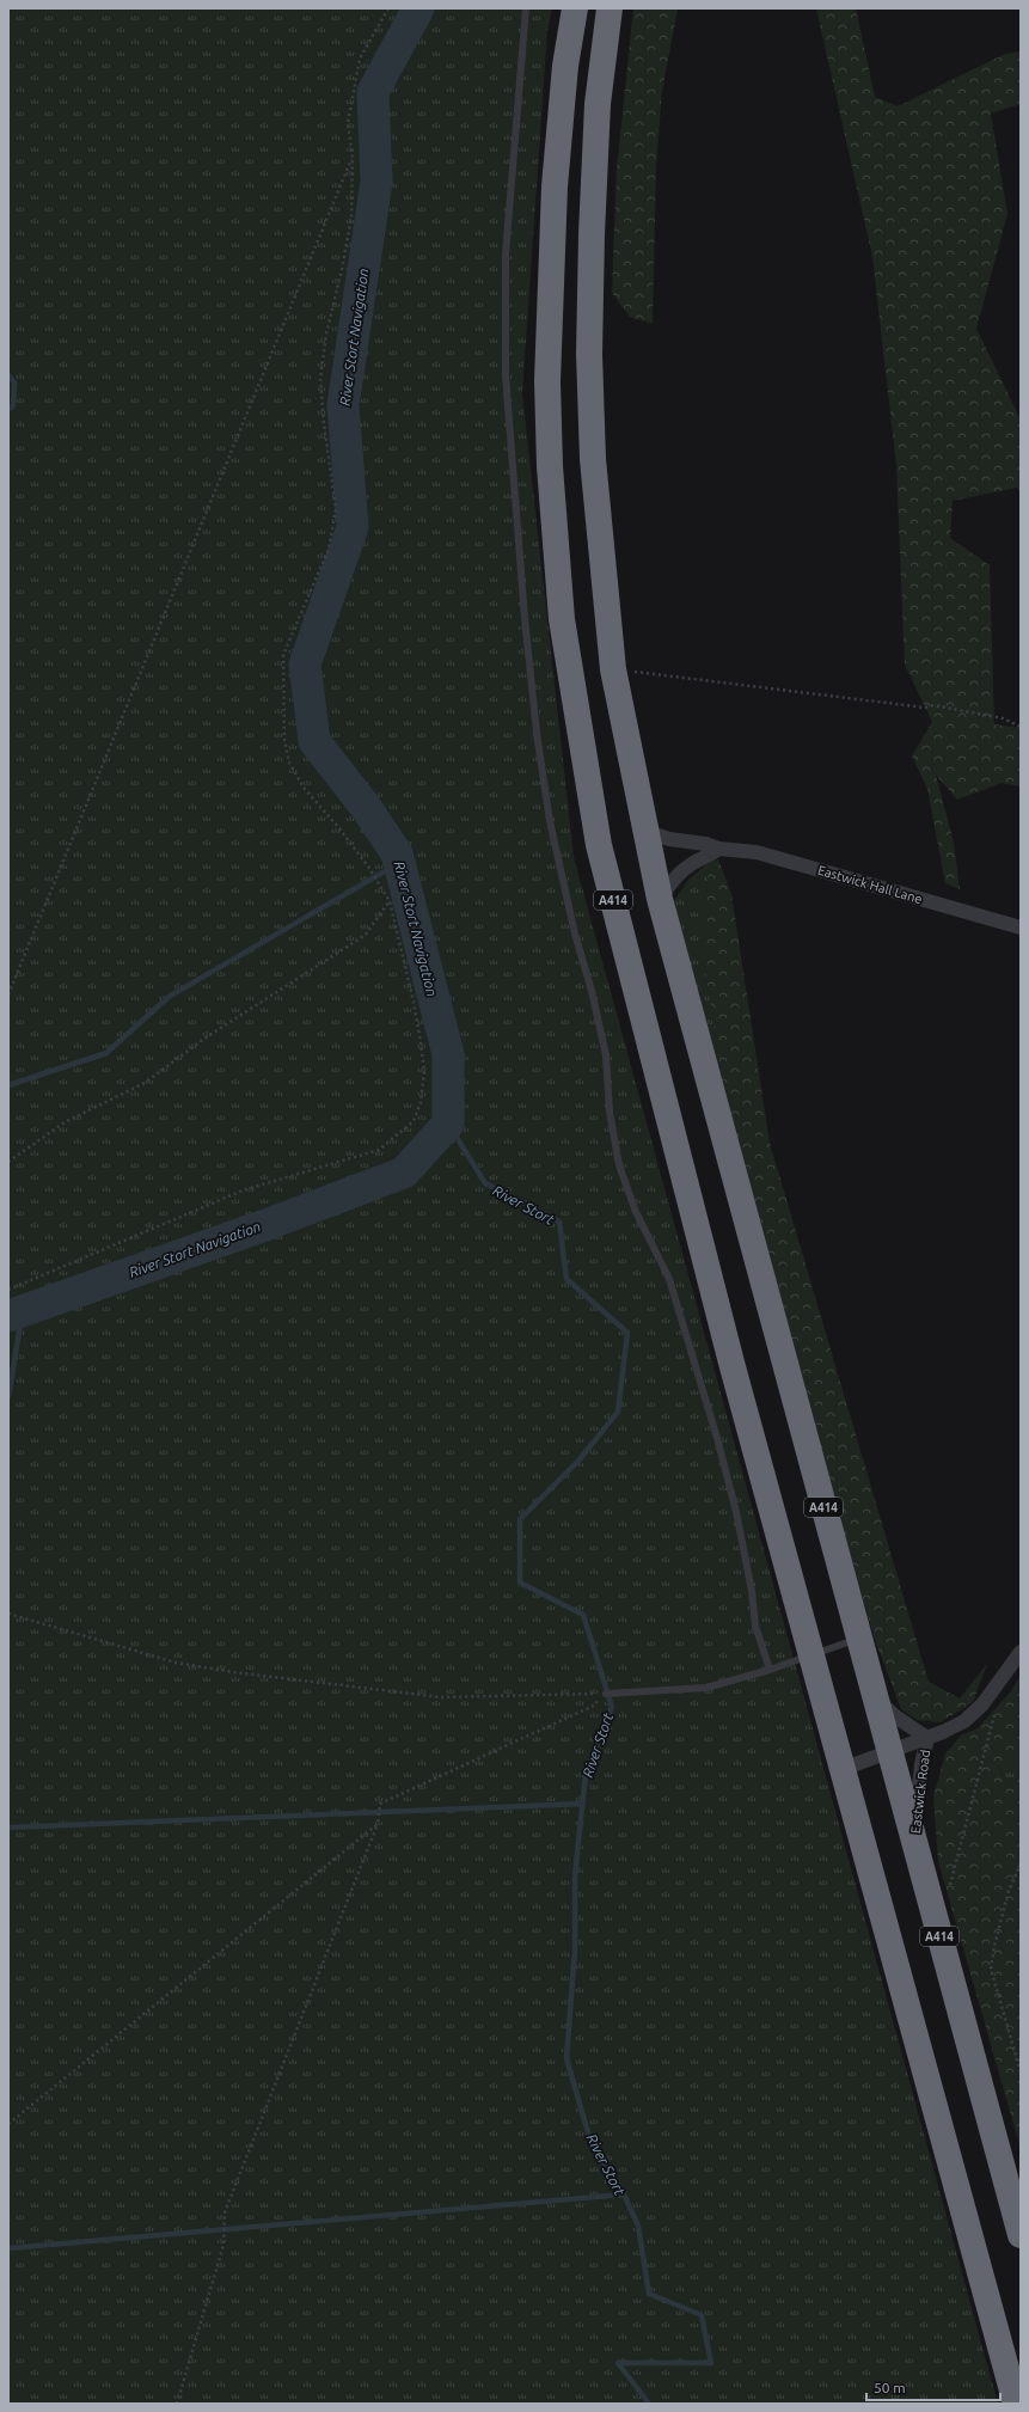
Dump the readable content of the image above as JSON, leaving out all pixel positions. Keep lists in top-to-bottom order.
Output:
{
  "streets": {
    "highway": ["A414"],
    "street": ["Eastwick Hall Lane", "Eastwick Road"]
  },
  "crossings": [
    ["Eastwick Hall Lane", "A414"],
    ["A414", "Eastwick Road"]
  ],
  "water": ["River Stort Navigation", "River Stort"],
  "scale_bar": "50 m"
}
